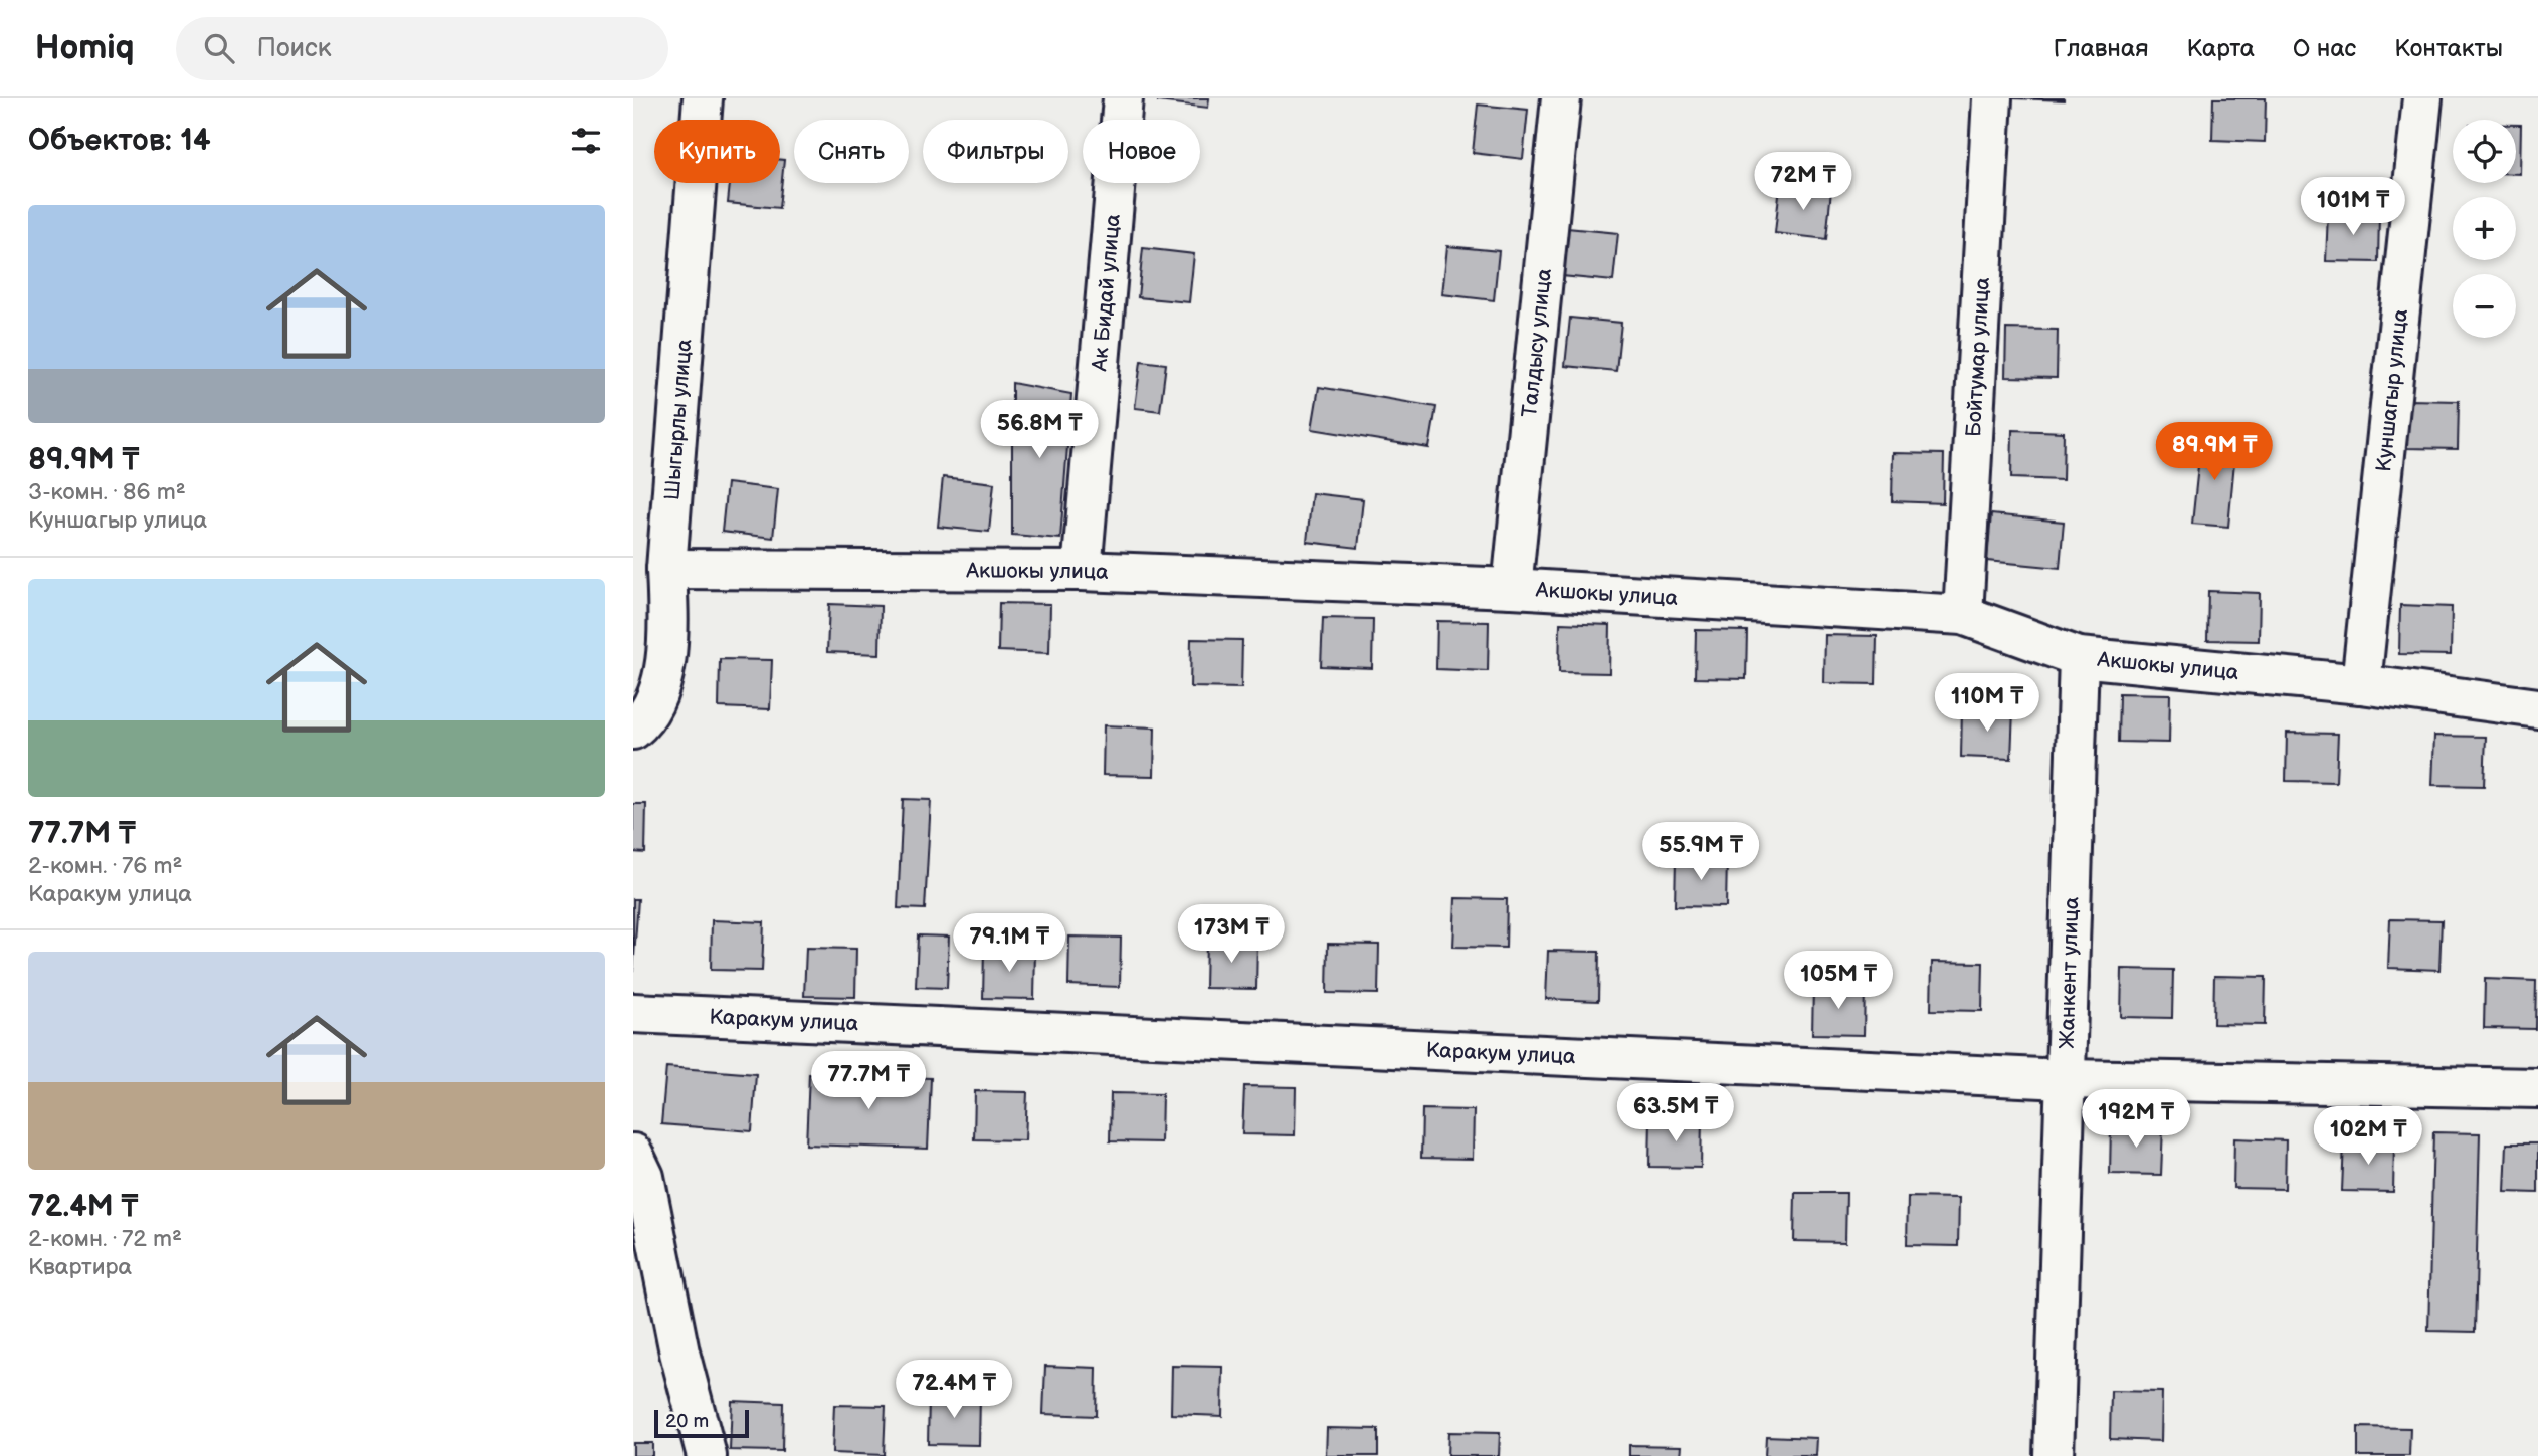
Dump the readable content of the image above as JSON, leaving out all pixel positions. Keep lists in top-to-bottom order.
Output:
{
  "streets": {
    "street": [
      "Ак Бидай улица",
      "Талдысу улица",
      "Бойтумар улица",
      "Куншагыр улица",
      "Шыгырлы улица",
      "Акшокы улица",
      "Жанкент улица",
      "Каракум улица"
    ]
  },
  "crossings": [
    ["Ак Бидай улица", "Акшокы улица"],
    ["Талдысу улица", "Акшокы улица"],
    ["Бойтумар улица", "Акшокы улица"],
    ["Куншагыр улица", "Акшокы улица"],
    ["Шыгырлы улица", "Акшокы улица"],
    ["Акшокы улица", "Жанкент улица"],
    ["Жанкент улица", "Каракум улица"]
  ],
  "scale_bar": "20 m",
  "page": {
    "header": "Homiq",
    "search": "Поиск",
    "nav": [
      "Главная",
      "Карта",
      "О нас",
      "Контакты"
    ],
    "heading": "Объектов: 14",
    "map_buttons": ["+", "−"],
    "chip": [
      "Купить",
      "Снять",
      "Фильтры",
      "Новое"
    ],
    "price": [
      "72M ₸",
      "101M ₸",
      "56.8M ₸",
      "89.9M ₸",
      "110M ₸",
      "55.9M ₸",
      "173M ₸",
      "79.1M ₸",
      "105M ₸",
      "77.7M ₸",
      "63.5M ₸",
      "192M ₸",
      "102M ₸",
      "72.4M ₸"
    ],
    "list": [
      {
        "name": "89.9M ₸",
        "note": "3-комн. · 86 m² · Куншагыр улица"
      },
      {
        "name": "77.7M ₸",
        "note": "2-комн. · 76 m² · Каракум улица"
      },
      {
        "name": "72.4M ₸",
        "note": "2-комн. · 72 m² · Квартира"
      }
    ],
    "scale": "20 m"
  }
}
